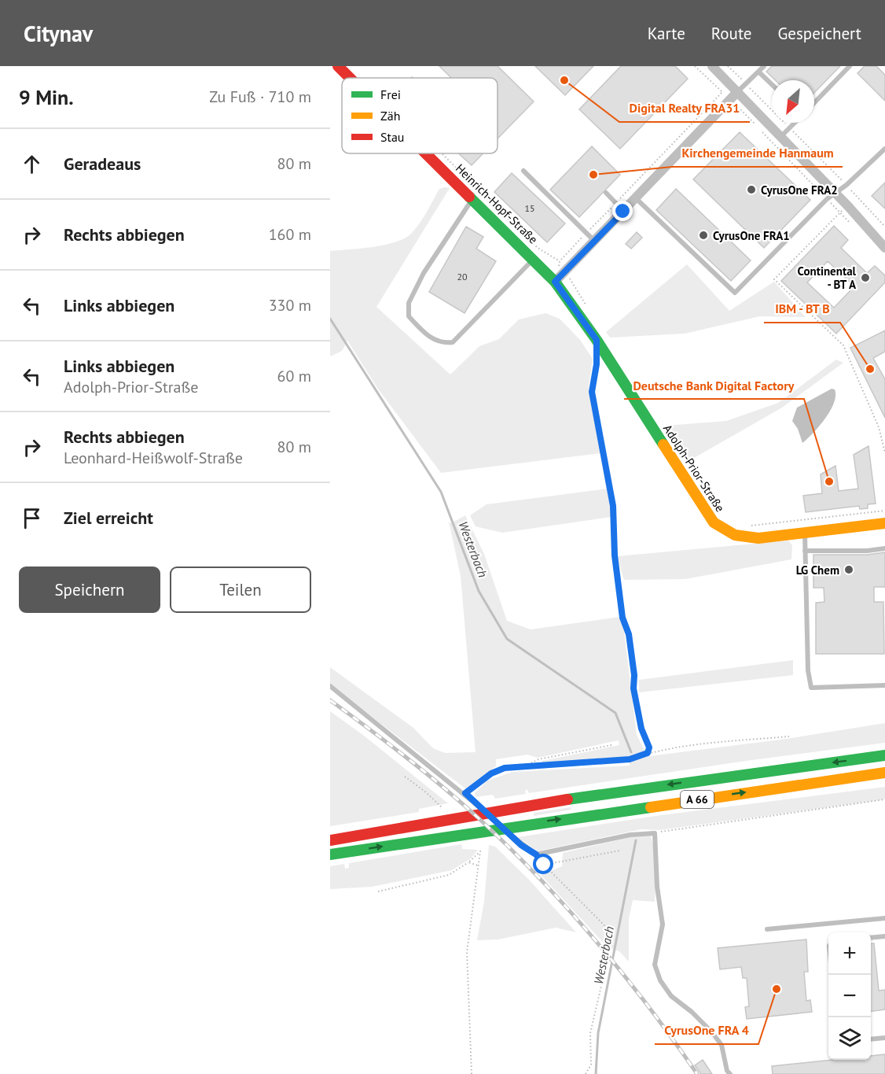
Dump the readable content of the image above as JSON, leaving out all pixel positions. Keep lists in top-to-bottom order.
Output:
{
  "streets": {
    "main road": ["Heinrich-Hopf-Straße", "Adolph-Prior-Straße", "A 66"]
  },
  "crossings": [
    ["Heinrich-Hopf-Straße", "Adolph-Prior-Straße"]
  ],
  "water": ["Westerbach"],
  "places": [
    "Digital Realty FRA31",
    "Kirchengemeinde Hanmaum",
    "CyrusOne FRA2",
    "CyrusOne FRA1",
    "Continental - BT A",
    "IBM - BT B",
    "Deutsche Bank Digital Factory",
    "LG Chem",
    "CyrusOne FRA 4"
  ],
  "house_numbers": ["15", "20"],
  "legend": ["Frei", "Zäh", "Stau"],
  "north": "bottom left",
  "page": {
    "header": "Citynav",
    "nav": ["Karte", "Route", "Gespeichert"],
    "heading": ["9 Min.", "Zu Fuß · 710 m"],
    "list": [
      ["Geradeaus", "80 m"],
      ["Rechts abbiegen", "160 m"],
      ["Links abbiegen", "330 m"],
      ["Links abbiegen", "Adolph-Prior-Straße", "60 m"],
      ["Rechts abbiegen", "Leonhard-Heißwolf-Straße", "80 m"],
      "Ziel erreicht"
    ],
    "buttons": ["Speichern", "Teilen"],
    "map_buttons": ["+", "−"]
  }
}
